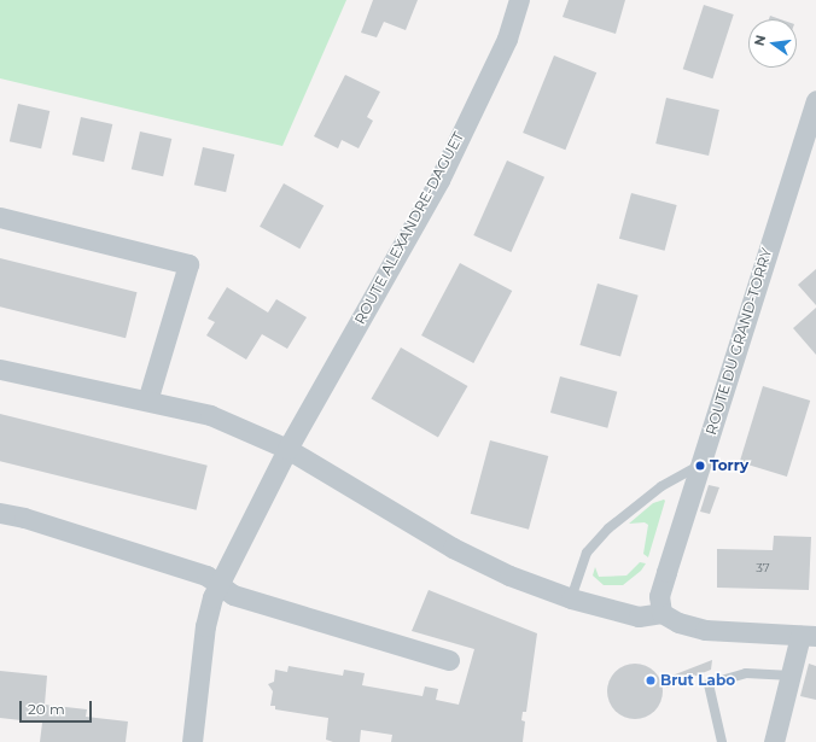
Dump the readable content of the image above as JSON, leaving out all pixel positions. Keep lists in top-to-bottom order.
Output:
{
  "streets": {
    "street": ["ROUTE ALEXANDRE-DAGUET", "ROUTE DU GRAND-TORRY"]
  },
  "places": ["Torry", "Brut Labo"],
  "house_numbers": ["37"],
  "scale_bar": "20 m",
  "north": "left"
}
